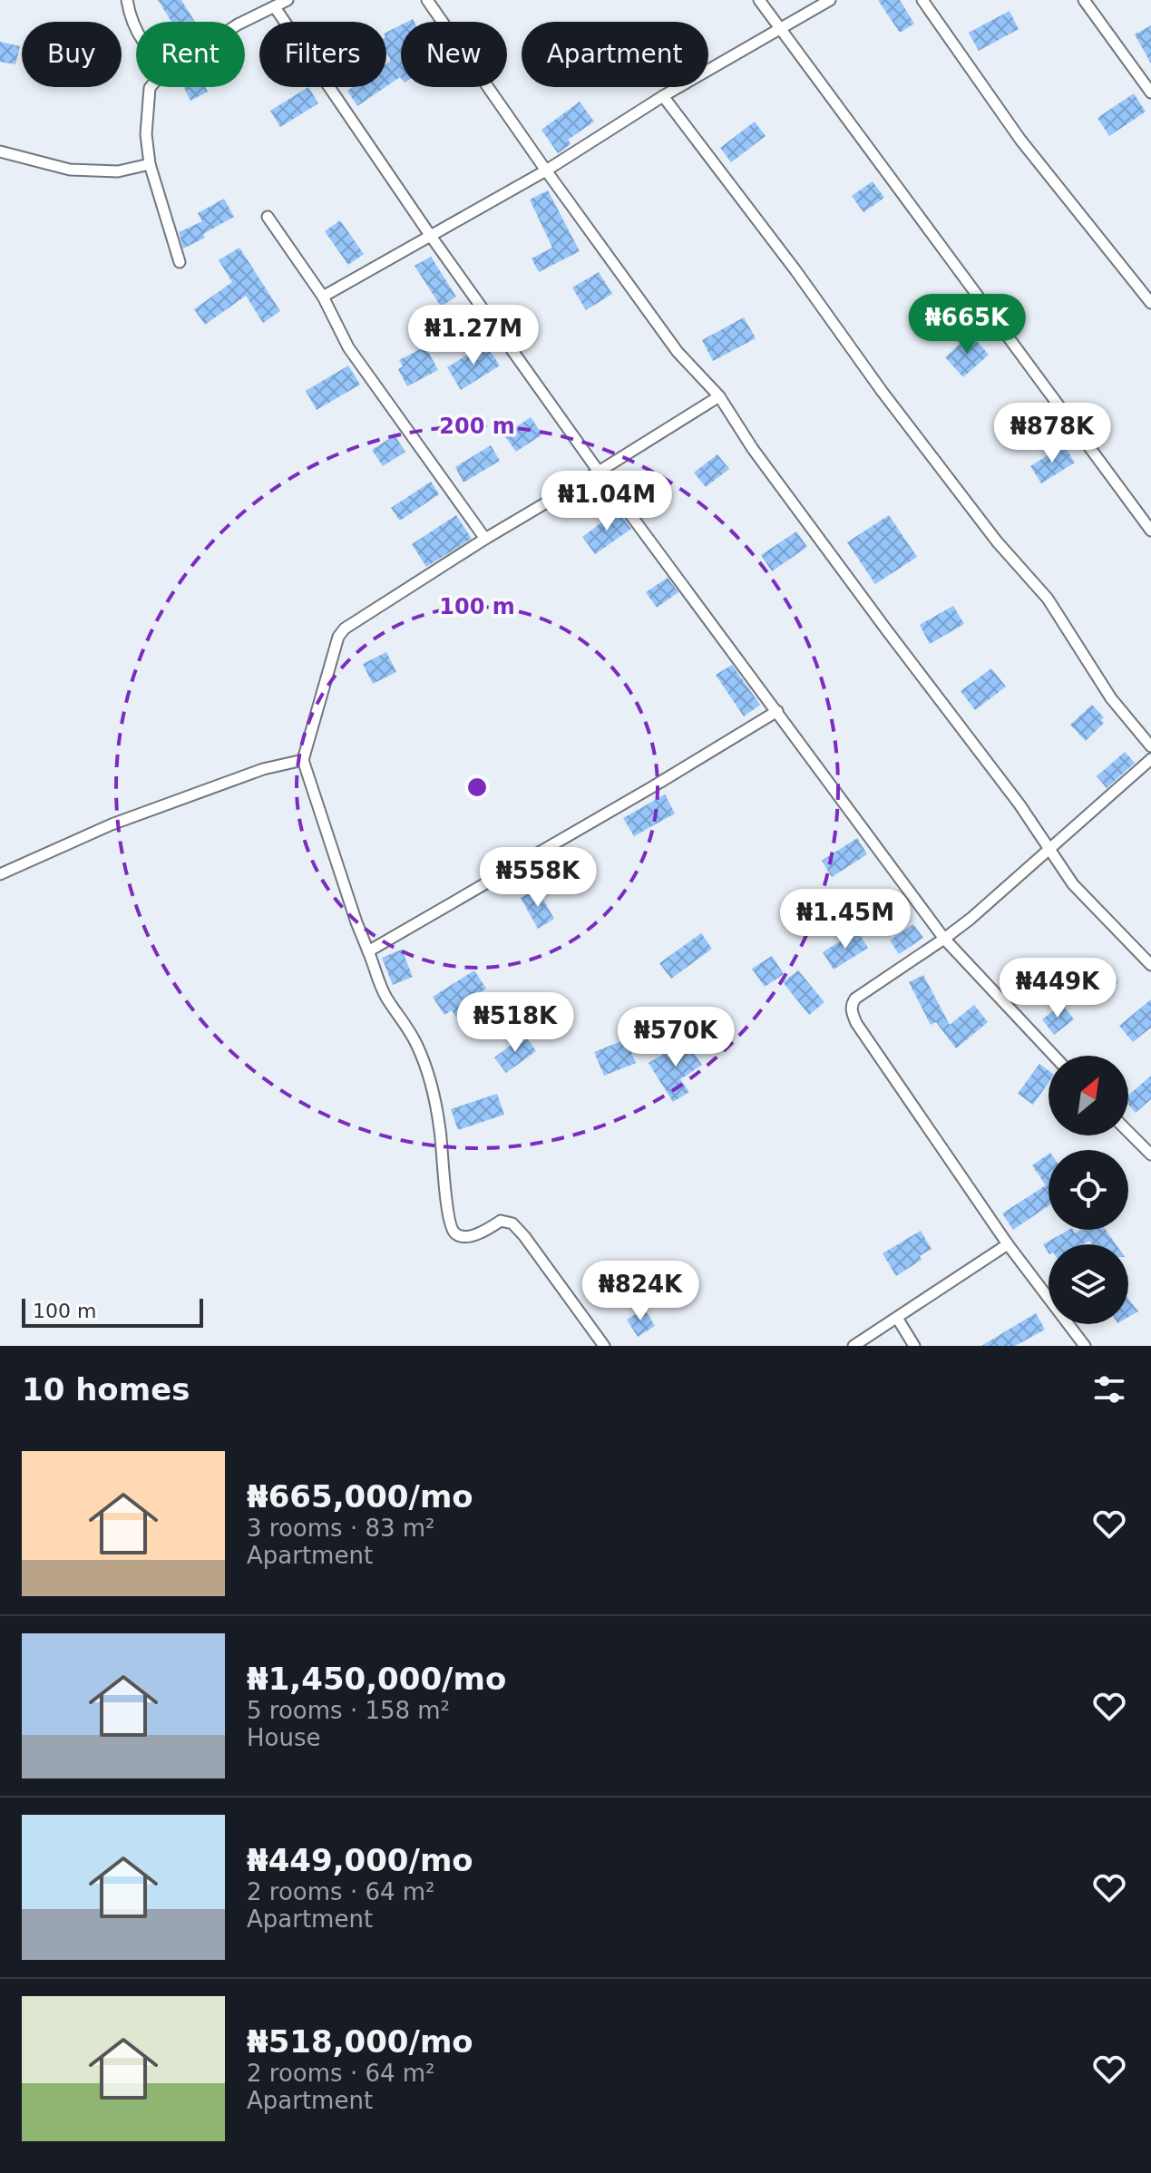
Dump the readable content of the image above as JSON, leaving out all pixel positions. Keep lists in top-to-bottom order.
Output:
{
  "scale_bar": "100 m",
  "north": "top right",
  "page": {
    "chip": [
      "Buy",
      "Rent",
      "Filters",
      "New",
      "Apartment"
    ],
    "price": [
      "₦665K",
      "₦1.27M",
      "₦878K",
      "₦1.04M",
      "₦558K",
      "₦1.45M",
      "₦449K",
      "₦518K",
      "₦570K",
      "₦824K"
    ],
    "scale": "100 m",
    "heading": "10 homes",
    "list": [
      {
        "name": "₦665,000/mo",
        "note": "3 rooms · 83 m² · Apartment"
      },
      {
        "name": "₦1,450,000/mo",
        "note": "5 rooms · 158 m² · House"
      },
      {
        "name": "₦449,000/mo",
        "note": "2 rooms · 64 m² · Apartment"
      },
      {
        "name": "₦518,000/mo",
        "note": "2 rooms · 64 m² · Apartment"
      }
    ]
  },
  "rings": ["200 m", "100 m"]
}
